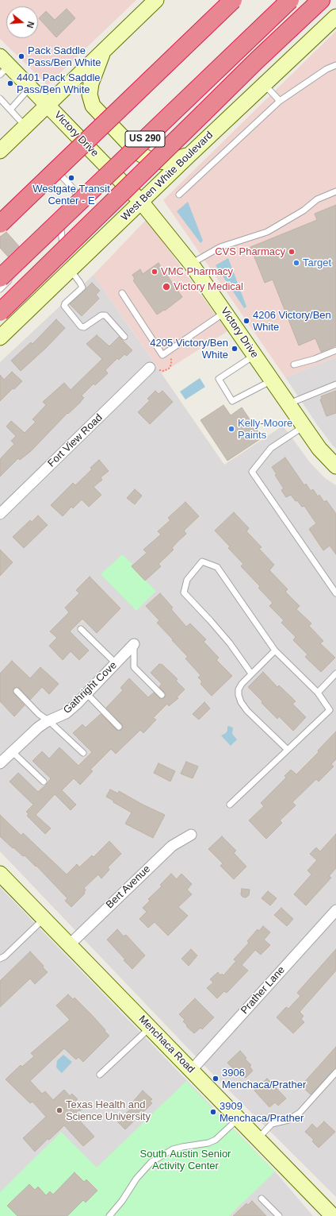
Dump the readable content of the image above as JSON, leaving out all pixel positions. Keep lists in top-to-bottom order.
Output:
{
  "streets": {
    "highway": ["US 290"],
    "main road": ["Victory Drive", "West Ben White Boulevard", "Menchaca Road"],
    "street": [
      "Fort View Road",
      "Gathright Cove",
      "Bert Avenue",
      "Prather Lane"
    ]
  },
  "crossings": [
    ["Victory Drive", "West Ben White Boulevard"],
    ["Bert Avenue", "Menchaca Road"],
    ["Prather Lane", "Menchaca Road"]
  ],
  "parks": ["South Austin Senior Activity Center"],
  "places": [
    "Pack Saddle Pass/Ben White",
    "4401 Pack Saddle Pass/Ben White",
    "Westgate Transit Center - E",
    "CVS Pharmacy",
    "Target",
    "VMC Pharmacy",
    "Victory Medical",
    "4206 Victory/Ben White",
    "4205 Victory/Ben White",
    "Kelly-Moore Paints",
    "3906 Menchaca/Prather",
    "Texas Health and Science University",
    "3909 Menchaca/Prather"
  ],
  "north": "right"
}
